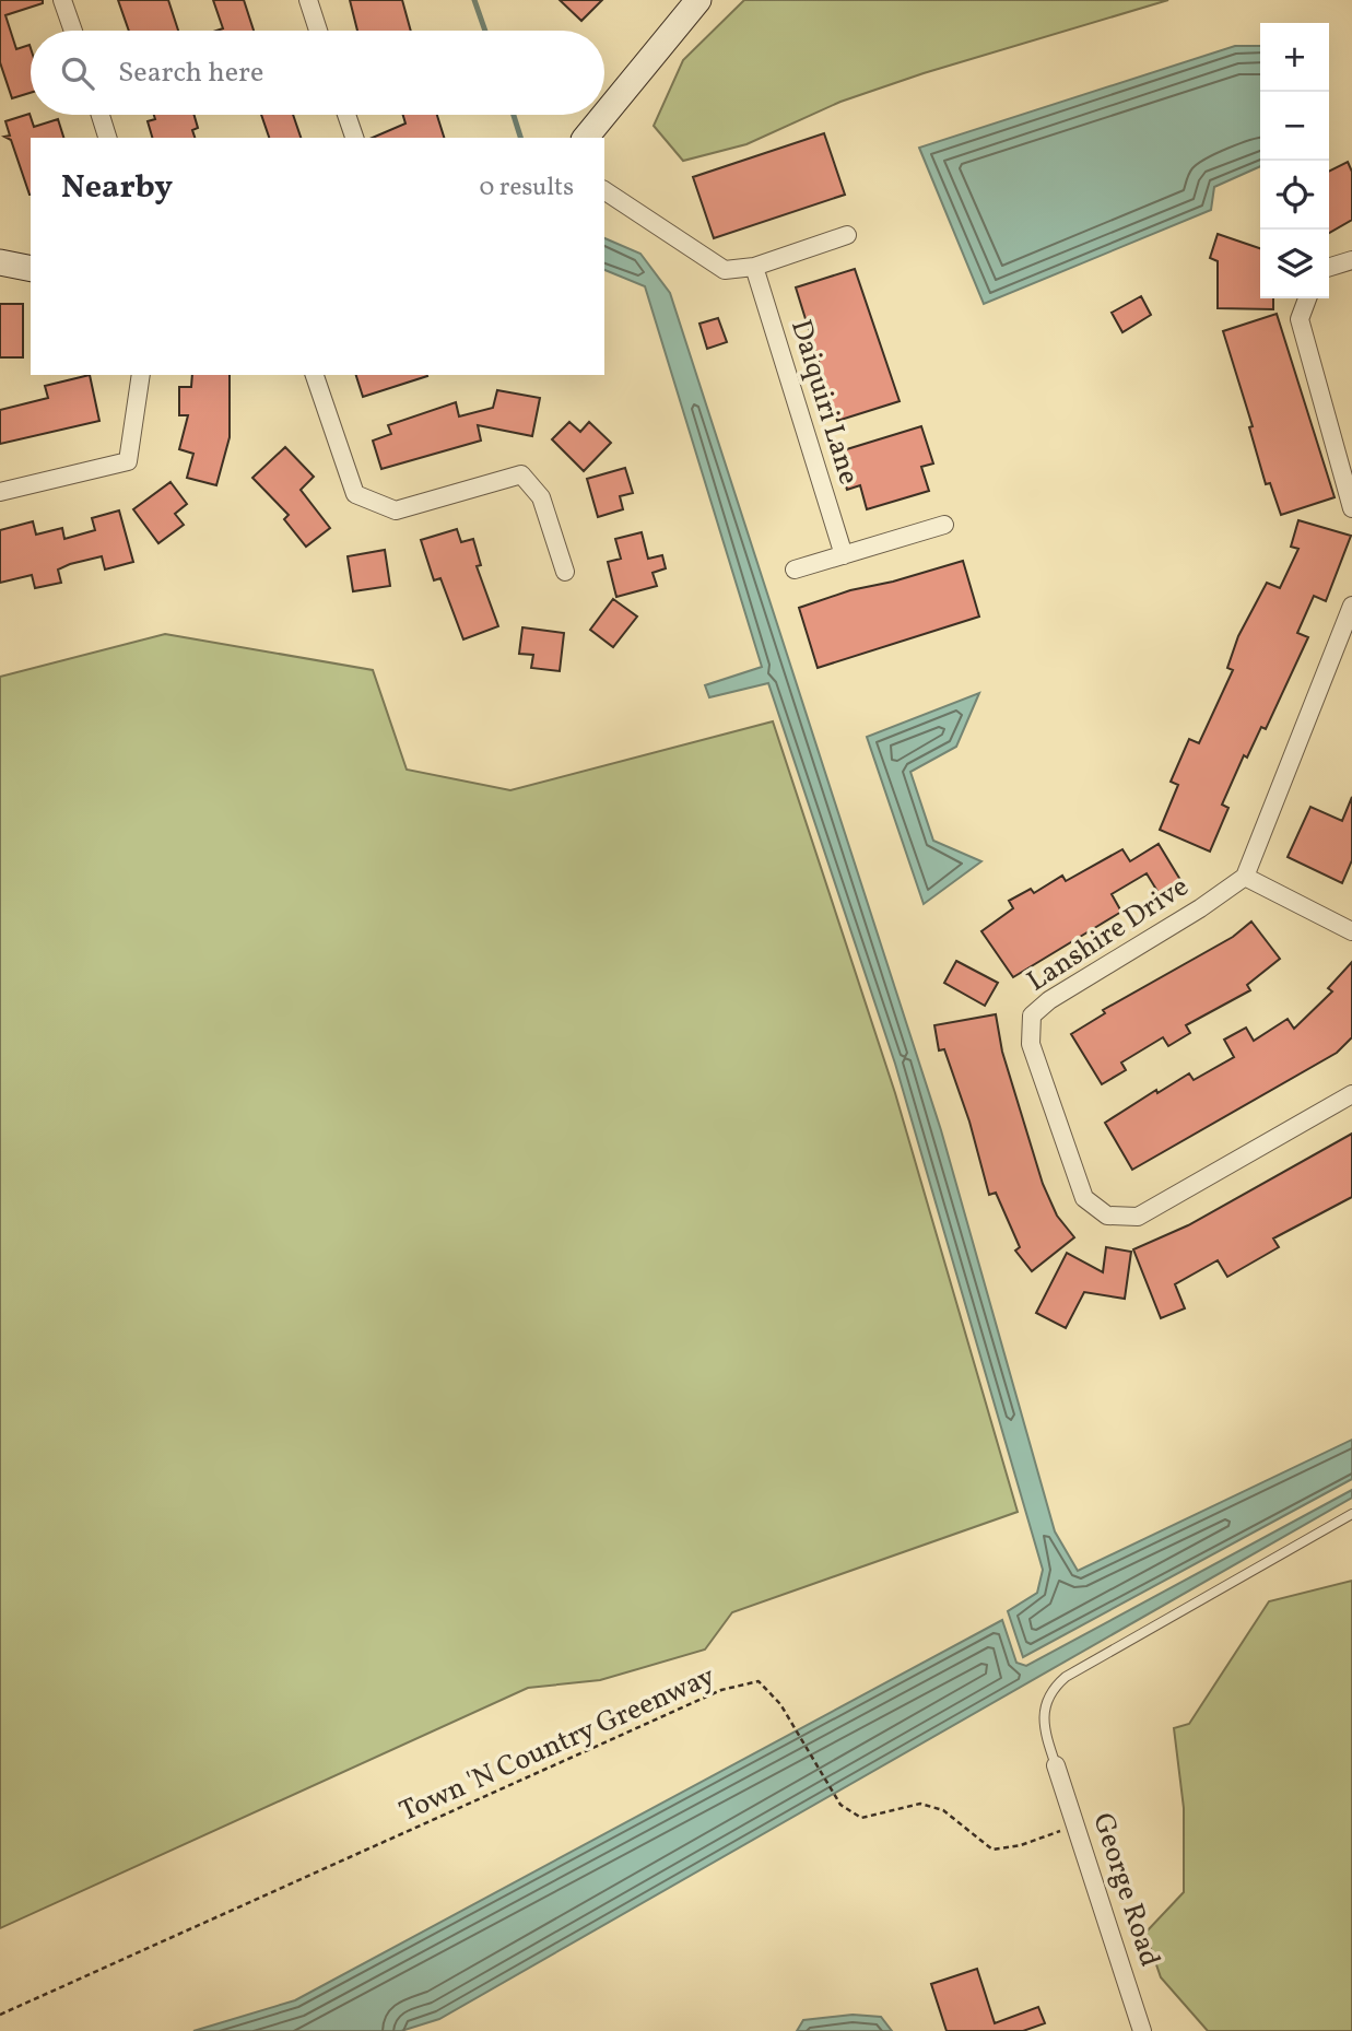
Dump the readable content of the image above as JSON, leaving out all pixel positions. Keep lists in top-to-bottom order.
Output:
{
  "streets": {
    "street": ["Daiquiri Lane", "Lanshire Drive", "George Road"],
    "path": ["Town 'N Country Greenway"]
  },
  "crossings": [
    ["Town 'N Country Greenway", "George Road"]
  ],
  "page": {
    "map_buttons": ["+", "−"],
    "search": "Search here",
    "heading": ["Nearby", "0 results"]
  }
}
